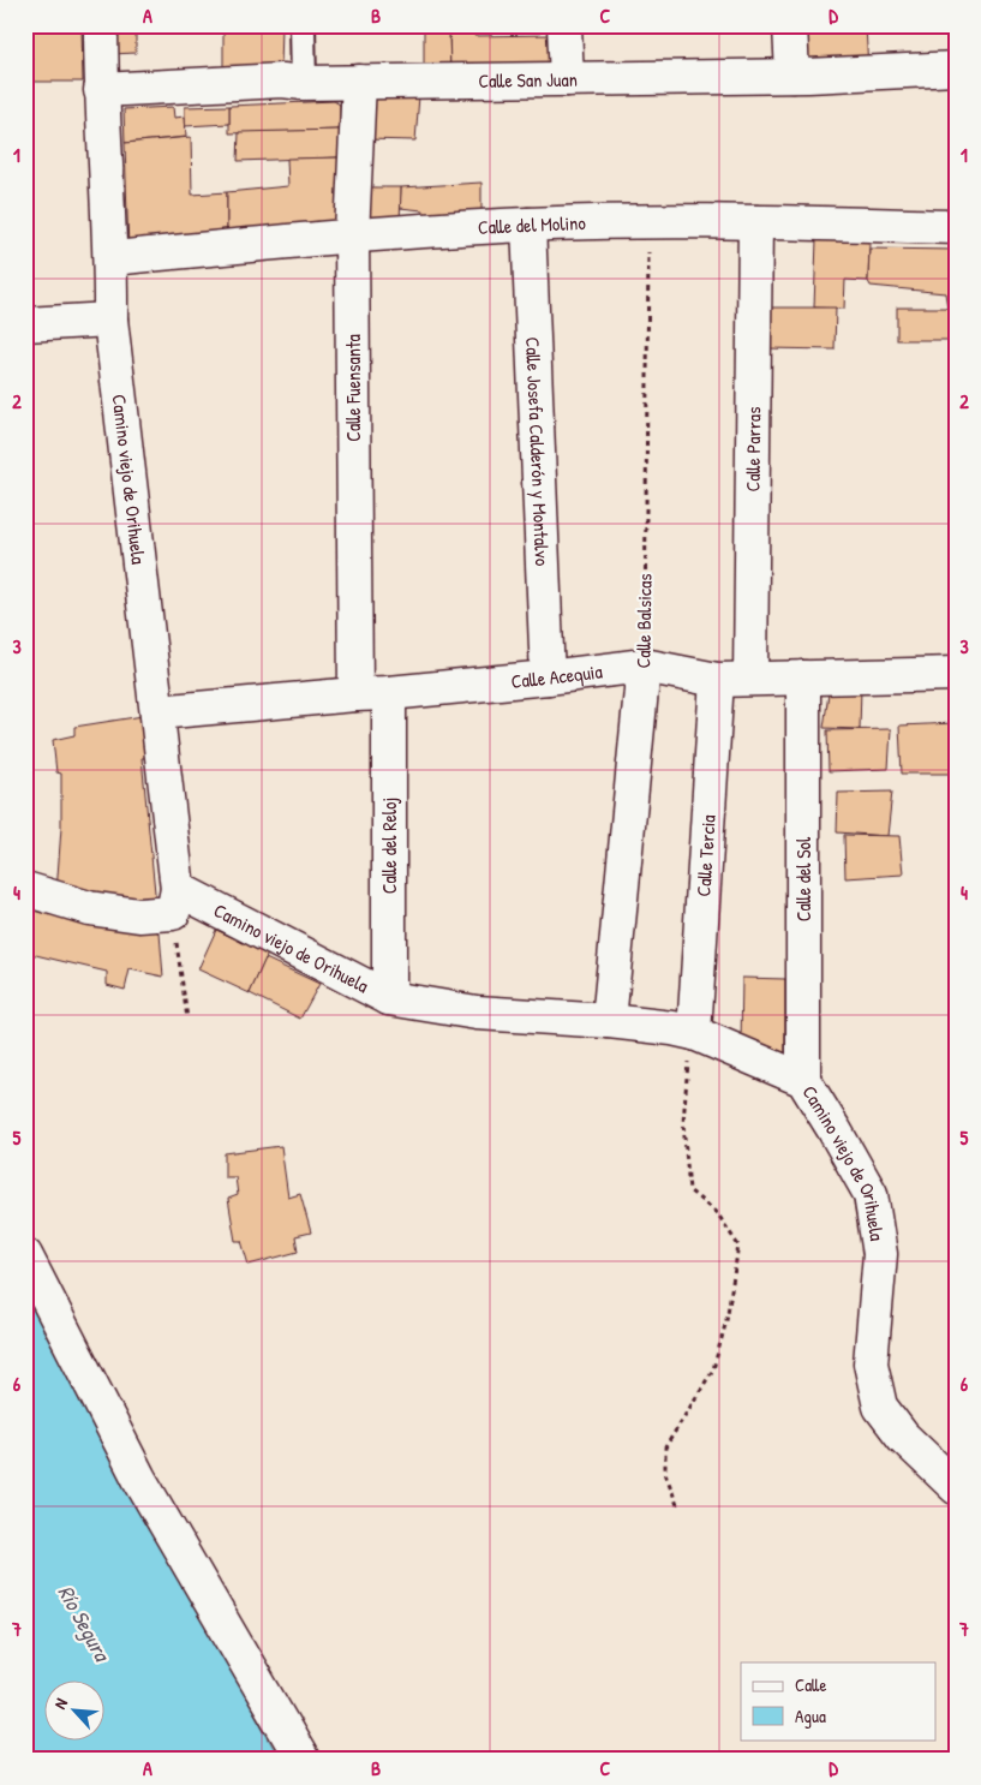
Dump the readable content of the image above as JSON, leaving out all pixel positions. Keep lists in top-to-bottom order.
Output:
{
  "streets": {
    "street": [
      "Calle San Juan",
      "Calle del Molino",
      "Calle Fuensanta",
      "Calle Parras",
      "Calle Josefa Calderón y Montalvo",
      "Camino viejo de Orihuela",
      "Calle Balsicas",
      "Calle Acequia",
      "Calle del Reloj",
      "Calle Tercia",
      "Calle del Sol"
    ]
  },
  "crossings": [
    ["Calle San Juan", "Calle Fuensanta"],
    ["Calle San Juan", "Camino viejo de Orihuela"],
    ["Calle del Molino", "Calle Fuensanta"],
    ["Calle del Molino", "Calle Parras"],
    ["Calle del Molino", "Calle Josefa Calderón y Montalvo"],
    ["Calle del Molino", "Camino viejo de Orihuela"],
    ["Calle del Molino", "Calle Balsicas"],
    ["Calle Fuensanta", "Calle Acequia"],
    ["Calle Parras", "Calle Acequia"],
    ["Calle Josefa Calderón y Montalvo", "Calle Acequia"],
    ["Camino viejo de Orihuela", "Calle Balsicas"],
    ["Camino viejo de Orihuela", "Calle Acequia"],
    ["Camino viejo de Orihuela", "Calle del Reloj"],
    ["Camino viejo de Orihuela", "Calle Tercia"],
    ["Camino viejo de Orihuela", "Calle del Sol"],
    ["Calle Balsicas", "Calle Acequia"],
    ["Calle Acequia", "Calle del Reloj"],
    ["Calle Acequia", "Calle Tercia"],
    ["Calle Acequia", "Calle del Sol"]
  ],
  "water": ["Río Segura"],
  "legend": ["Calle", "Agua"],
  "north": "top left",
  "grid": {
    "columns": [
      "A",
      "B",
      "C",
      "D"
    ],
    "rows": [
      "1",
      "2",
      "3",
      "4",
      "5",
      "6",
      "7"
    ]
  }
}
